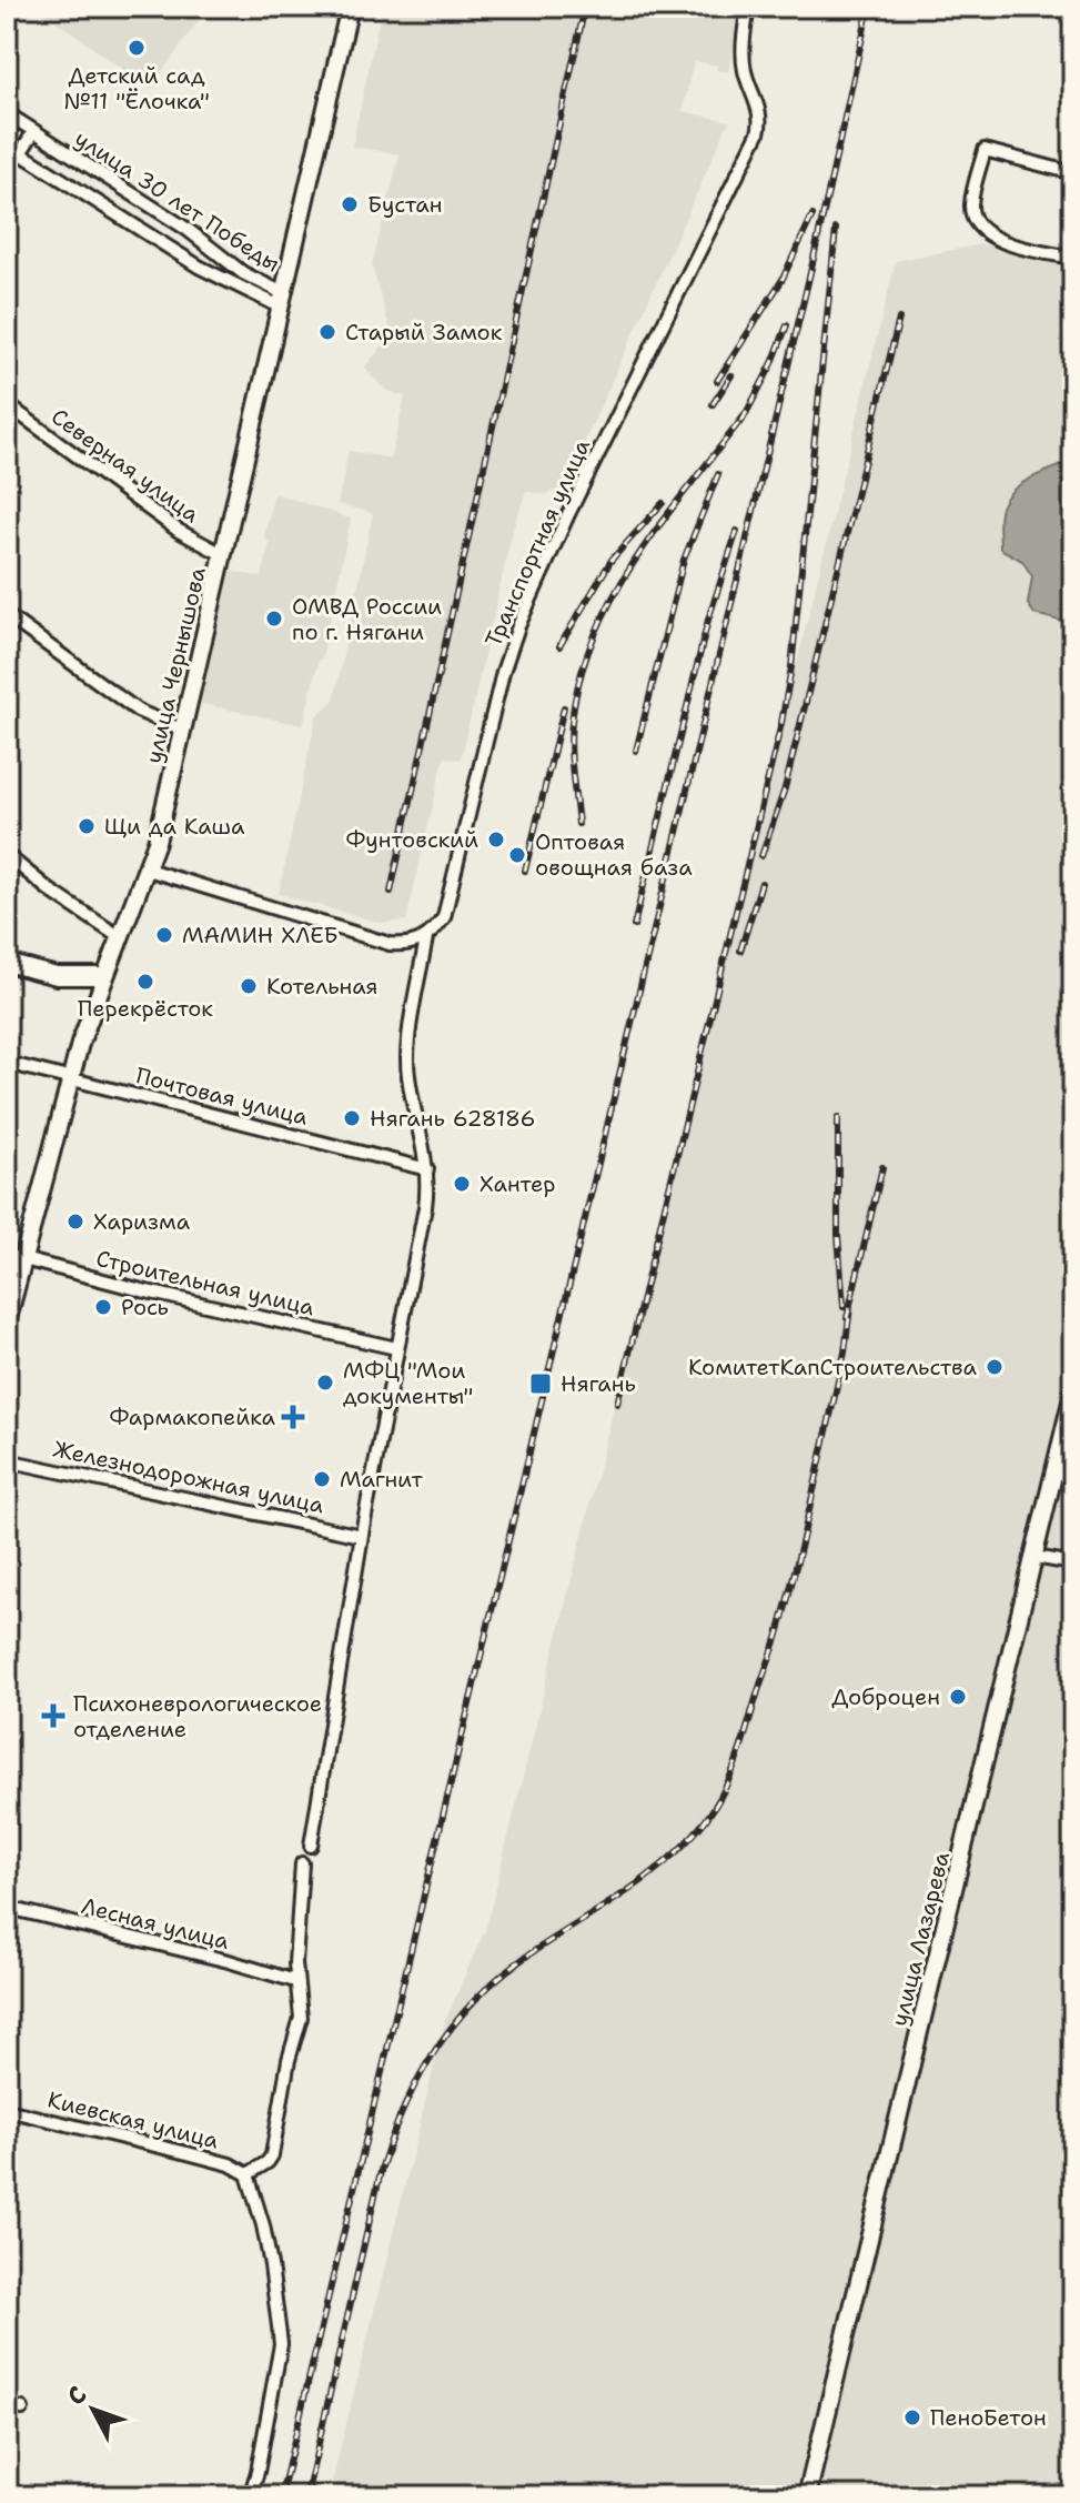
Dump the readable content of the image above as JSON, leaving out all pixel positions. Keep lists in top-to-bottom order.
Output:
{
  "streets": {
    "main road": ["улица Чернышова", "улица Лазарева"],
    "street": [
      "улица 30 лет Победы",
      "Северная улица",
      "Транспортная улица",
      "Почтовая улица",
      "Строительная улица",
      "Железнодорожная улица",
      "Лесная улица",
      "Киевская улица"
    ]
  },
  "crossings": [
    ["улица 30 лет Победы", "улица Чернышова"],
    ["Северная улица", "улица Чернышова"],
    ["улица Чернышова", "Почтовая улица"],
    ["улица Чернышова", "Строительная улица"]
  ],
  "places": {
    "other": [
      "Детский сад №11 \"Ёлочка\"",
      "Бустан",
      "Старый Замок",
      "ОМВД России по г. Нягани",
      "Щи да Каша",
      "Фунтовский",
      "Оптовая овощная база",
      "МАМИН ХЛЕБ",
      "Перекрёсток",
      "Котельная",
      "Нягань 628186",
      "Хантер",
      "Харизма",
      "Рось",
      "КомитетКапСтроительства",
      "МФЦ \"Мои документы\"",
      "Магнит",
      "Доброцен",
      "ПеноБетон"
    ],
    "transit": ["Нягань"],
    "health": ["Фармакопейка", "Психоневрологическое отделение"]
  },
  "north": "top left"
}
